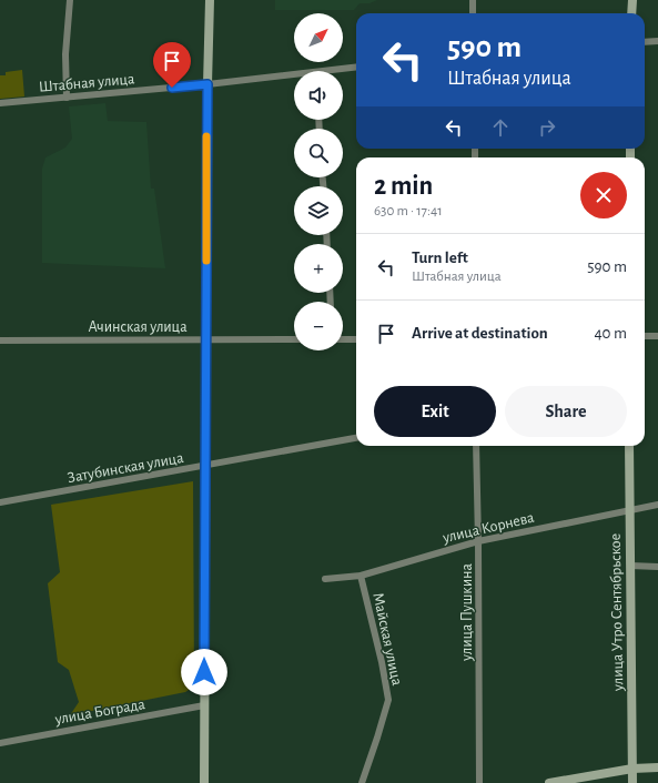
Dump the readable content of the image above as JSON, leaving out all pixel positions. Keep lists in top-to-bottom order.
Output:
{
  "streets": {
    "main road": ["улица Утро Сентябрьское"],
    "street": [
      "Штабная улица",
      "Ачинская улица",
      "Затубинская улица",
      "улица Корнева",
      "улица Пушкина",
      "Майская улица",
      "улица Бограда"
    ]
  },
  "crossings": [
    ["улица Корнева", "улица Пушкина"],
    ["улица Корнева", "улица Утро Сентябрьское"],
    ["улица Корнева", "Майская улица"]
  ],
  "north": "top right",
  "page": {
    "map_buttons": ["+", "−"],
    "turn": ["590 m", "Штабная улица"],
    "heading": ["2 min", "630 m · 17:41"],
    "list": [
      {
        "name": "Turn left",
        "note": "Штабная улица",
        "value": "590 m"
      },
      {
        "name": "Arrive at destination",
        "value": "40 m"
      }
    ],
    "buttons": ["Exit", "Share"]
  }
}
